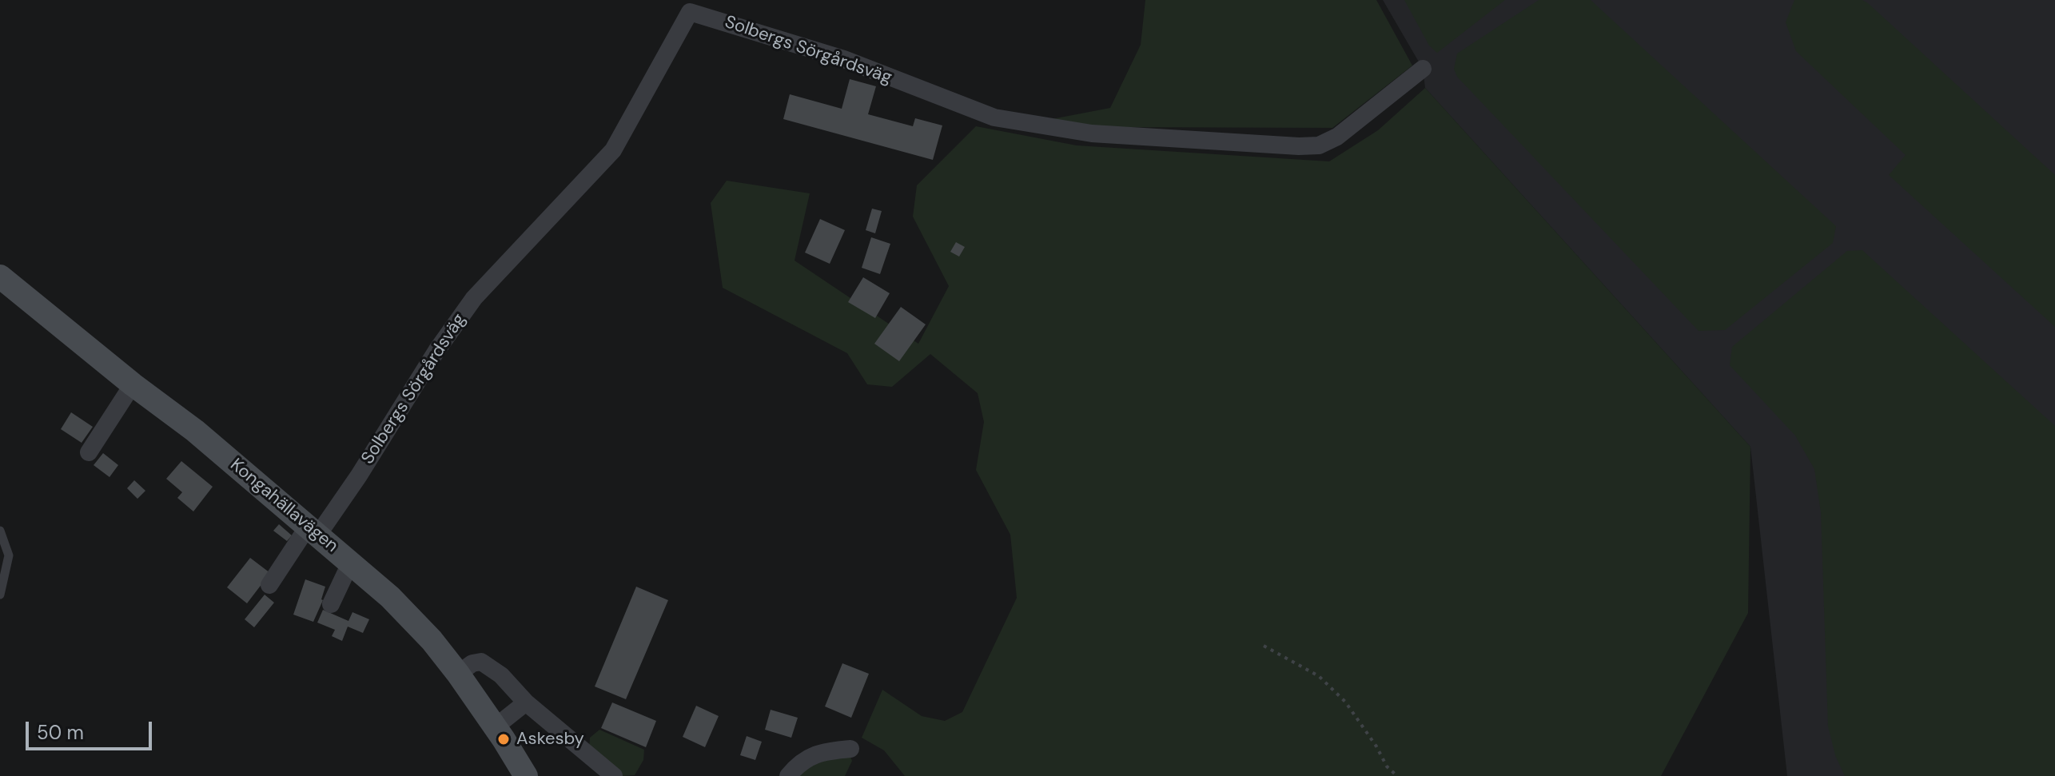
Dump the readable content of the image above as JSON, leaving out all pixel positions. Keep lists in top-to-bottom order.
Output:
{
  "streets": {
    "street": ["Solbergs Sörgårdsväg", "Kongahällavägen"]
  },
  "crossings": [
    ["Solbergs Sörgårdsväg", "Kongahällavägen"]
  ],
  "places": ["Askesby"],
  "scale_bar": "50 m"
}
